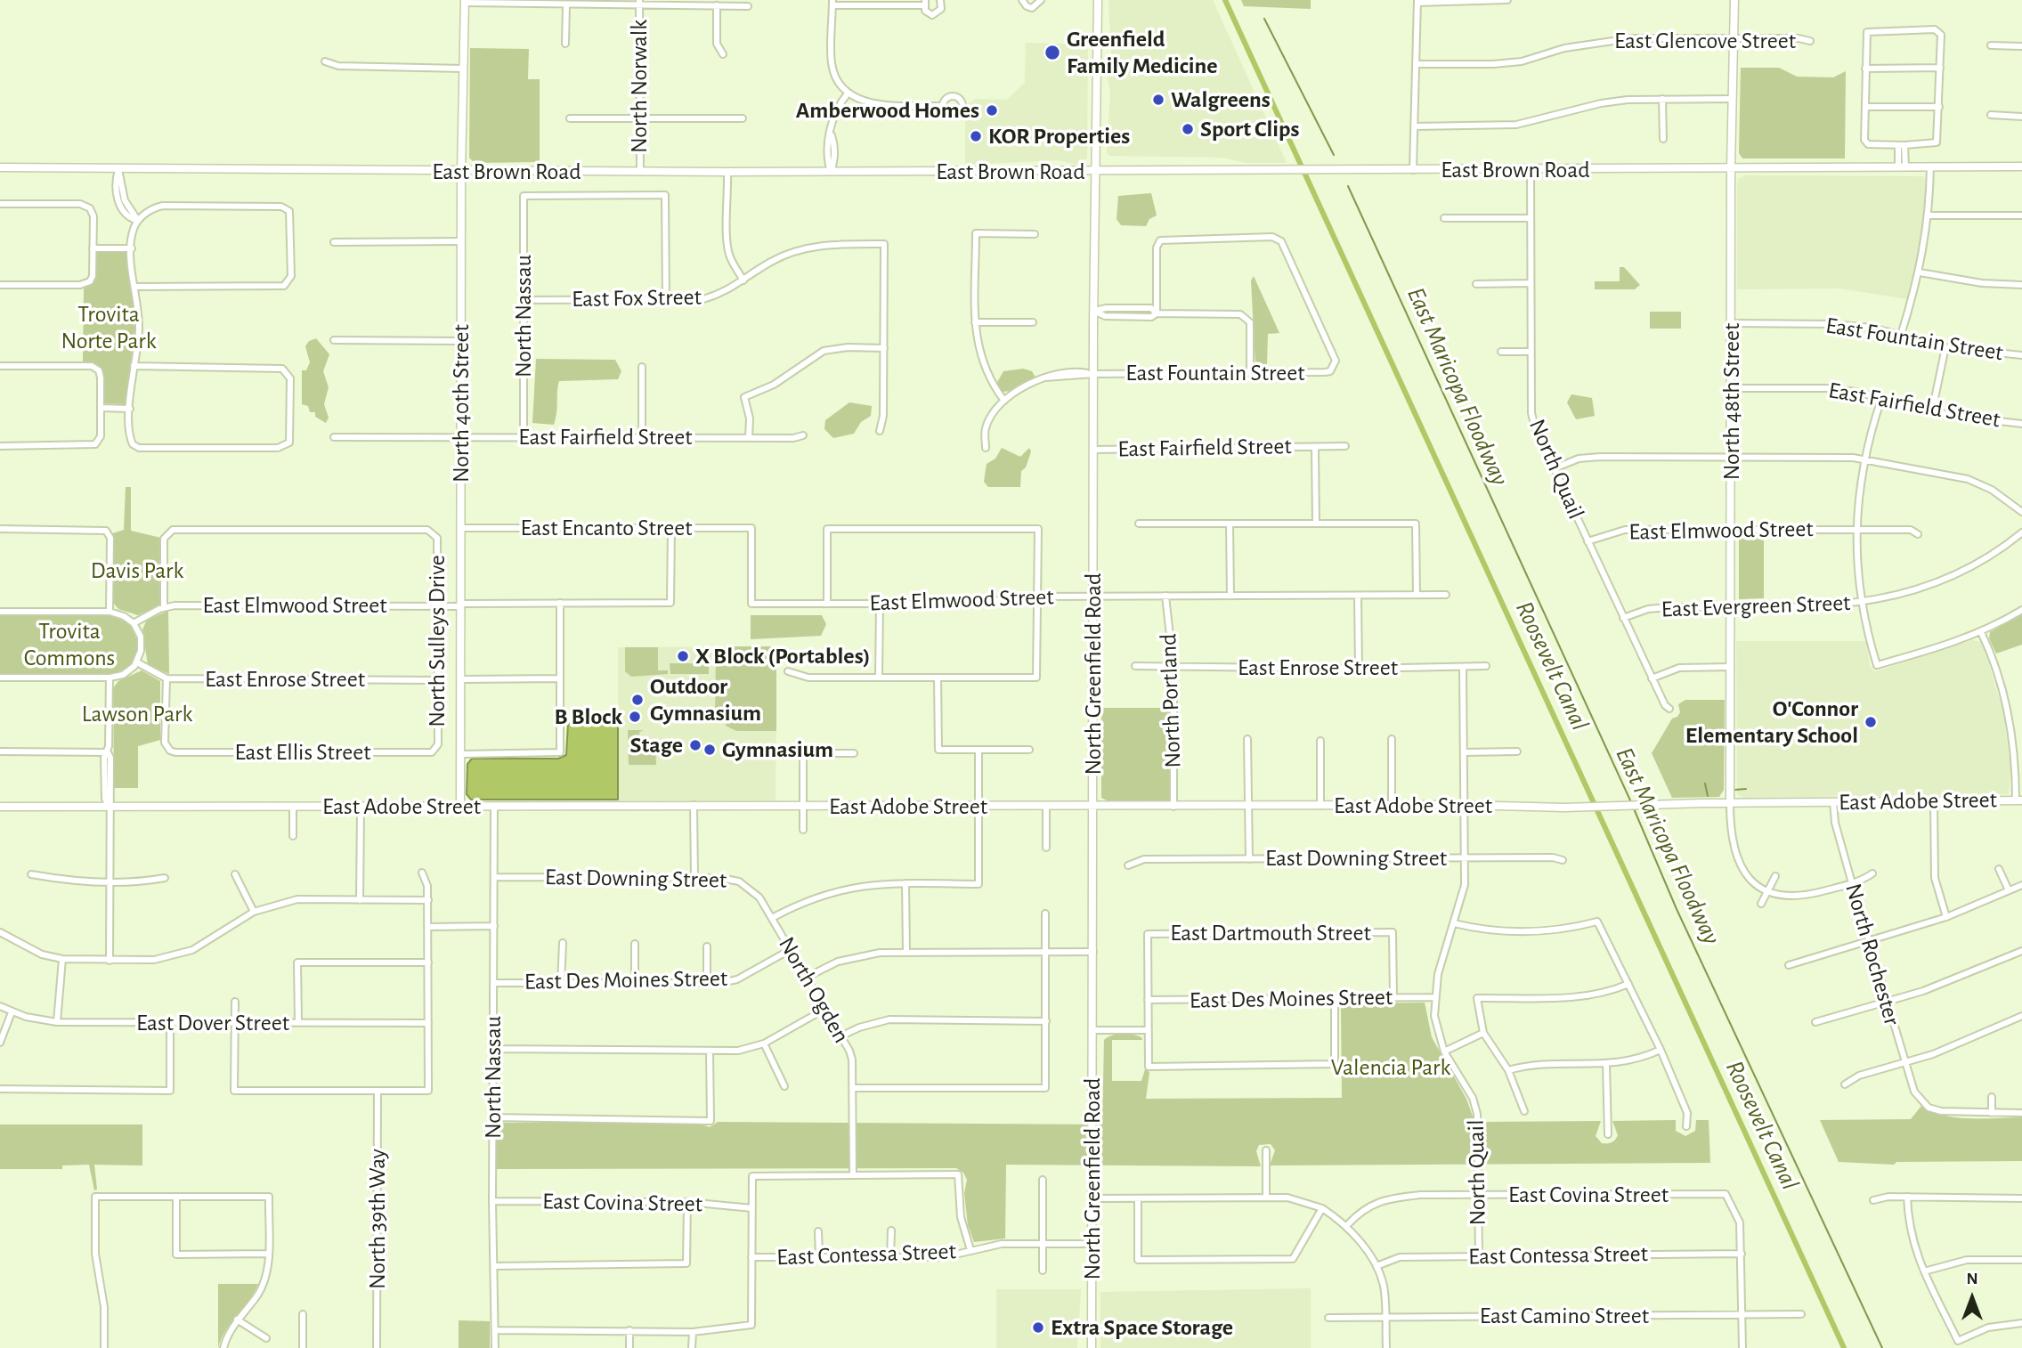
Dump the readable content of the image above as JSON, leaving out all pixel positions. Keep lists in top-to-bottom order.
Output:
{
  "streets": {
    "street": [
      "East Glencove Street",
      "North Norwalk",
      "East Brown Road",
      "East Fox Street",
      "North Nassau",
      "East Fountain Street",
      "North 48th Street",
      "North 40th Street",
      "East Fairfield Street",
      "North Quail",
      "East Encanto Street",
      "East Elmwood Street",
      "East Evergreen Street",
      "North Sulleys Drive",
      "East Enrose Street",
      "North Greenfield Road",
      "North Portland",
      "East Ellis Street",
      "East Adobe Street",
      "East Downing Street",
      "East Dartmouth Street",
      "North Rochester",
      "East Des Moines Street",
      "North Ogden",
      "East Dover Street",
      "East Covina Street",
      "North 39th Way",
      "East Contessa Street",
      "East Camino Street"
    ]
  },
  "crossings": [
    ["East Glencove Street", "North 48th Street"],
    ["North Norwalk", "East Brown Road"],
    ["East Brown Road", "North 48th Street"],
    ["East Brown Road", "North 40th Street"],
    ["East Brown Road", "North Quail"],
    ["East Brown Road", "North Greenfield Road"],
    ["East Fox Street", "North Nassau"],
    ["North Nassau", "East Fairfield Street"],
    ["North Nassau", "East Adobe Street"],
    ["North Nassau", "East Downing Street"],
    ["North Nassau", "East Des Moines Street"],
    ["North Nassau", "East Covina Street"],
    ["East Fountain Street", "North 48th Street"],
    ["East Fountain Street", "North Greenfield Road"],
    ["North 48th Street", "East Fairfield Street"],
    ["North 48th Street", "East Elmwood Street"],
    ["North 48th Street", "East Evergreen Street"],
    ["North 48th Street", "East Adobe Street"],
    ["North 40th Street", "East Fairfield Street"],
    ["North 40th Street", "East Encanto Street"],
    ["North 40th Street", "East Elmwood Street"],
    ["North 40th Street", "East Adobe Street"],
    ["East Fairfield Street", "North Greenfield Road"],
    ["North Quail", "East Elmwood Street"],
    ["North Quail", "East Evergreen Street"],
    ["North Quail", "East Enrose Street"],
    ["North Quail", "East Adobe Street"],
    ["North Quail", "East Downing Street"],
    ["North Quail", "East Des Moines Street"],
    ["North Quail", "East Covina Street"],
    ["North Quail", "East Contessa Street"],
    ["East Encanto Street", "East Elmwood Street"],
    ["East Elmwood Street", "North Sulleys Drive"],
    ["East Elmwood Street", "North Greenfield Road"],
    ["East Elmwood Street", "North Portland"],
    ["North Sulleys Drive", "East Enrose Street"],
    ["North Sulleys Drive", "East Ellis Street"],
    ["East Enrose Street", "North Portland"],
    ["East Enrose Street", "East Ellis Street"],
    ["North Greenfield Road", "East Adobe Street"],
    ["North Greenfield Road", "East Contessa Street"],
    ["North Portland", "East Adobe Street"],
    ["East Adobe Street", "North Rochester"],
    ["East Downing Street", "North Ogden"],
    ["East Dartmouth Street", "East Des Moines Street"],
    ["East Des Moines Street", "North Ogden"],
    ["East Covina Street", "East Contessa Street"]
  ],
  "water": ["East Maricopa Floodway", "Roosevelt Canal"],
  "parks": [
    "Trovita Norte Park",
    "Davis Park",
    "Trovita Commons",
    "Lawson Park",
    "Valencia Park"
  ],
  "places": [
    "Greenfield Family Medicine",
    "Walgreens",
    "Amberwood Homes",
    "Sport Clips",
    "KOR Properties",
    "X Block (Portables)",
    "Outdoor Gymnasium",
    "B Block",
    "O'Connor Elementary School",
    "Stage",
    "Gymnasium",
    "Extra Space Storage"
  ],
  "north": "top"
}
